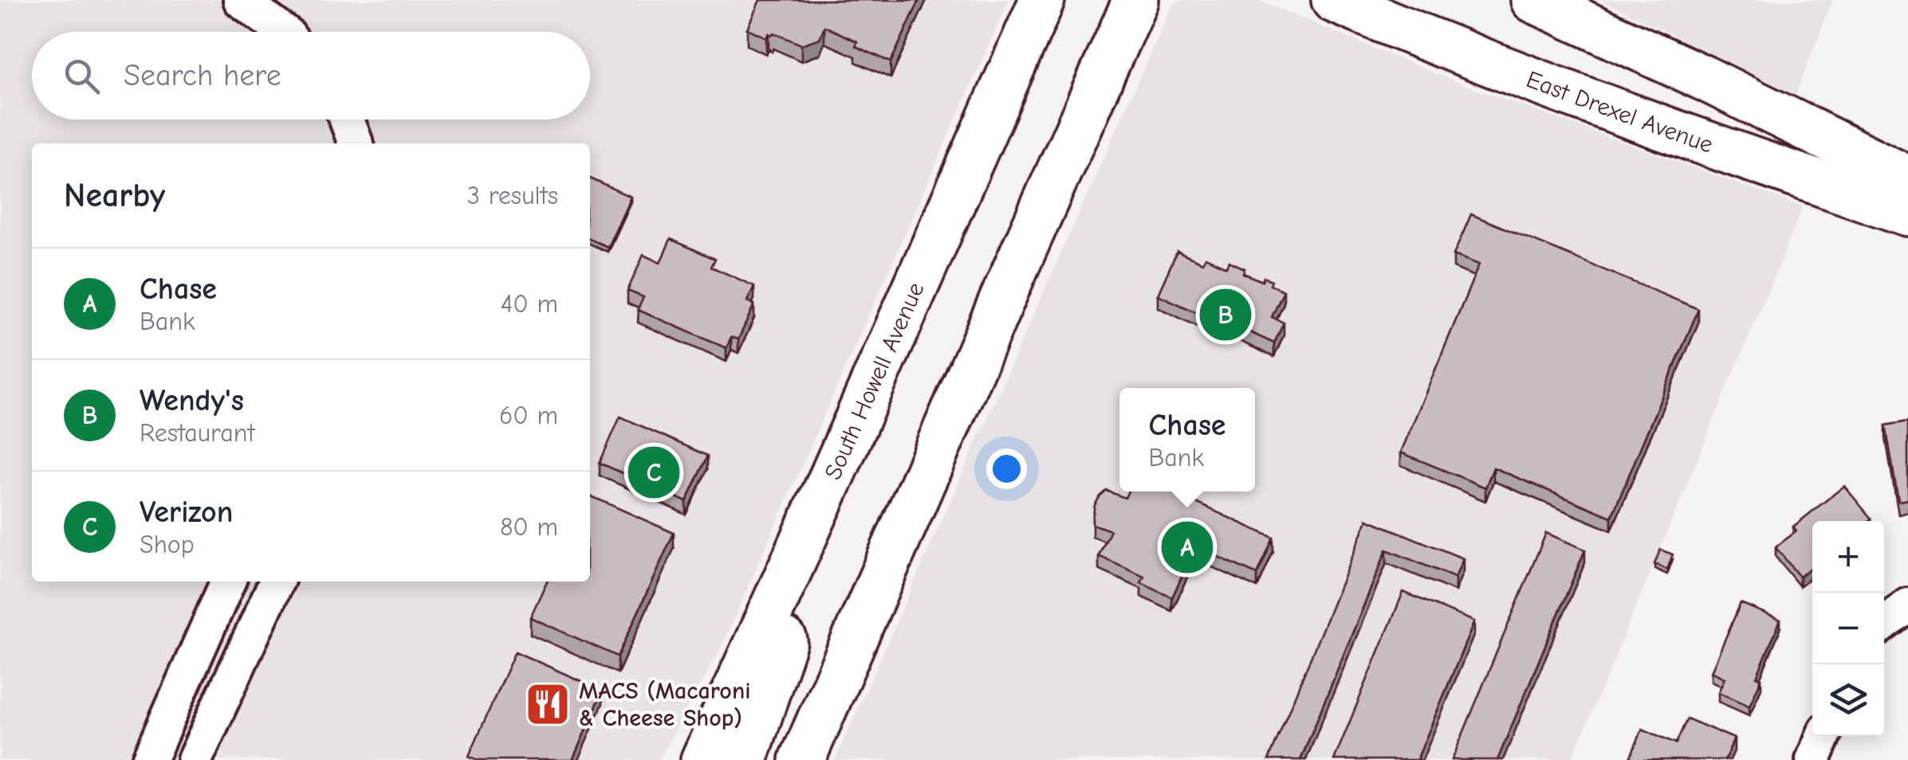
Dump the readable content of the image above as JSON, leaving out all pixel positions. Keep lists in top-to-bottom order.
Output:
{
  "streets": {
    "main road": ["East Drexel Avenue", "South Howell Avenue"]
  },
  "places": {
    "restaurant": ["MACS (Macaroni & Cheese Shop)"]
  },
  "page": {
    "search": "Search here",
    "heading": ["Nearby", "3 results"],
    "list": [
      {
        "mark": "A",
        "name": "Chase",
        "note": "Bank",
        "value": "40 m"
      },
      {
        "mark": "B",
        "name": "Wendy's",
        "note": "Restaurant",
        "value": "60 m"
      },
      {
        "mark": "C",
        "name": "Verizon",
        "note": "Shop",
        "value": "80 m"
      }
    ],
    "pins": ["B", "C", "A"],
    "popup": ["Chase", "Bank"],
    "map_buttons": ["+", "−"]
  }
}
